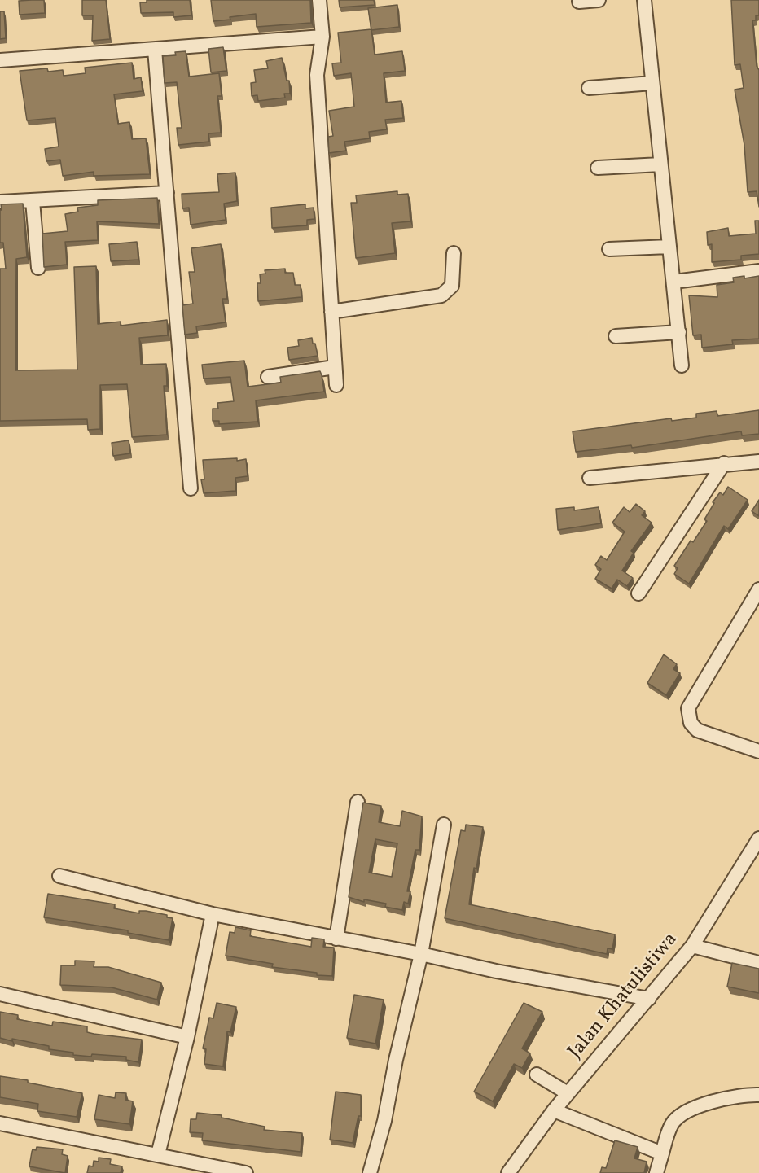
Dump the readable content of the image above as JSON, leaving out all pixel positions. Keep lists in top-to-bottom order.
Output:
{
  "streets": {
    "street": ["Jalan Khatulistiwa"]
  }
}
